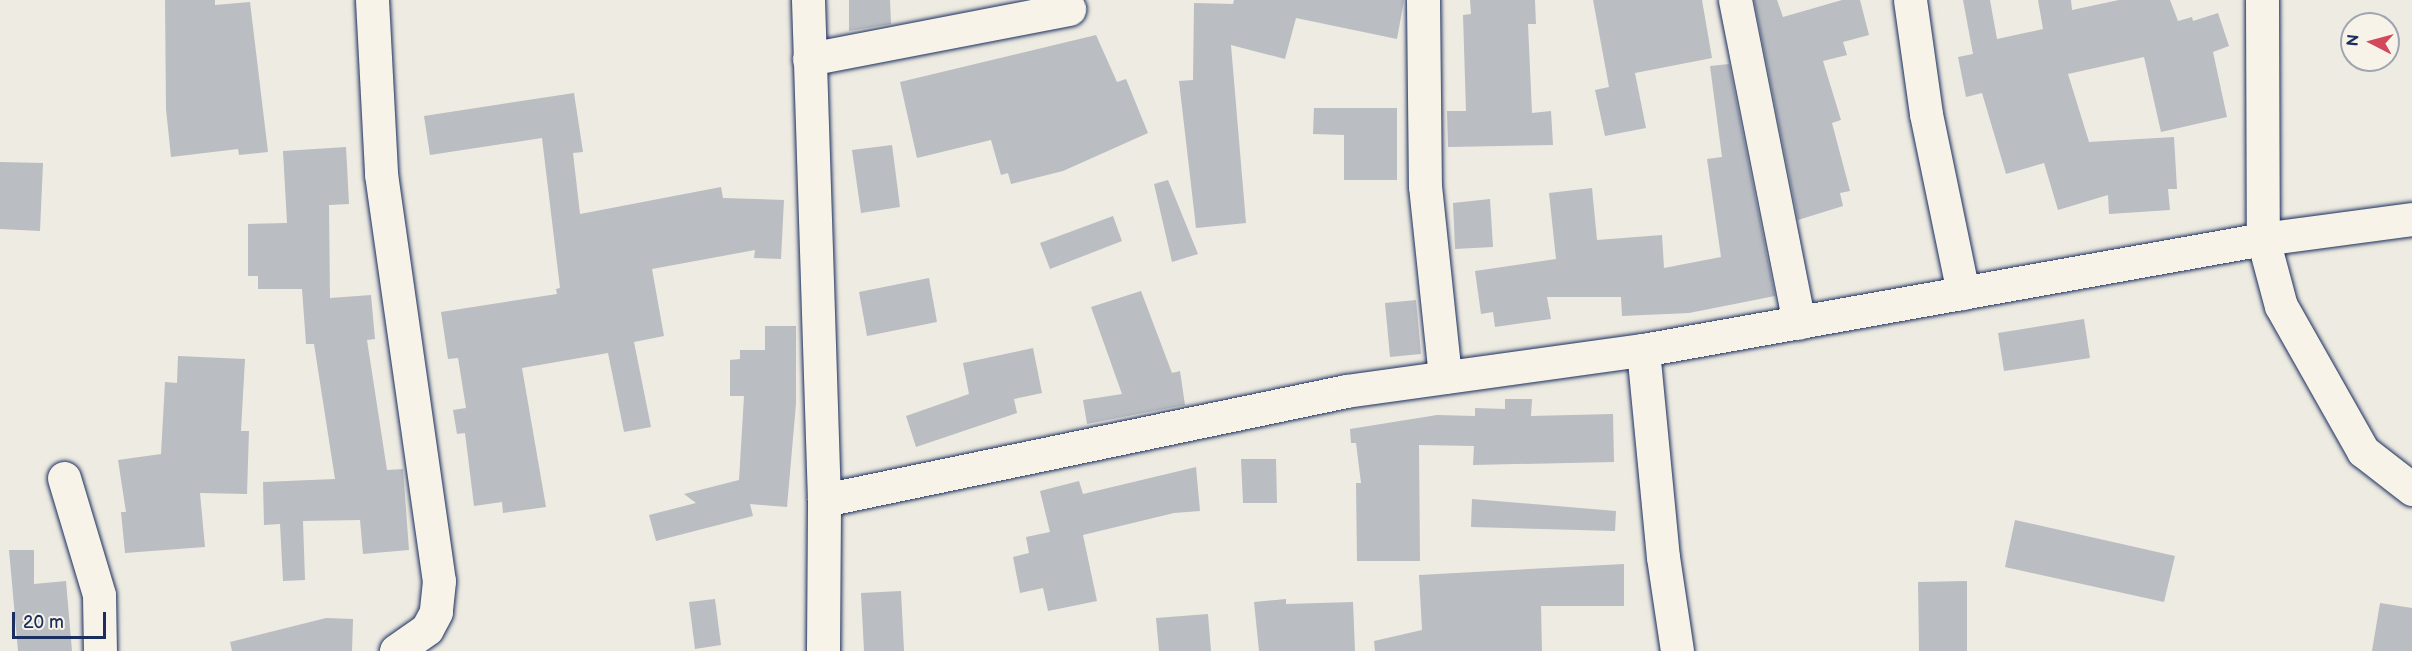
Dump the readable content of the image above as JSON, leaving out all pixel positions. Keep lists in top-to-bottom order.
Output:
{
  "scale_bar": "20 m",
  "north": "left"
}
